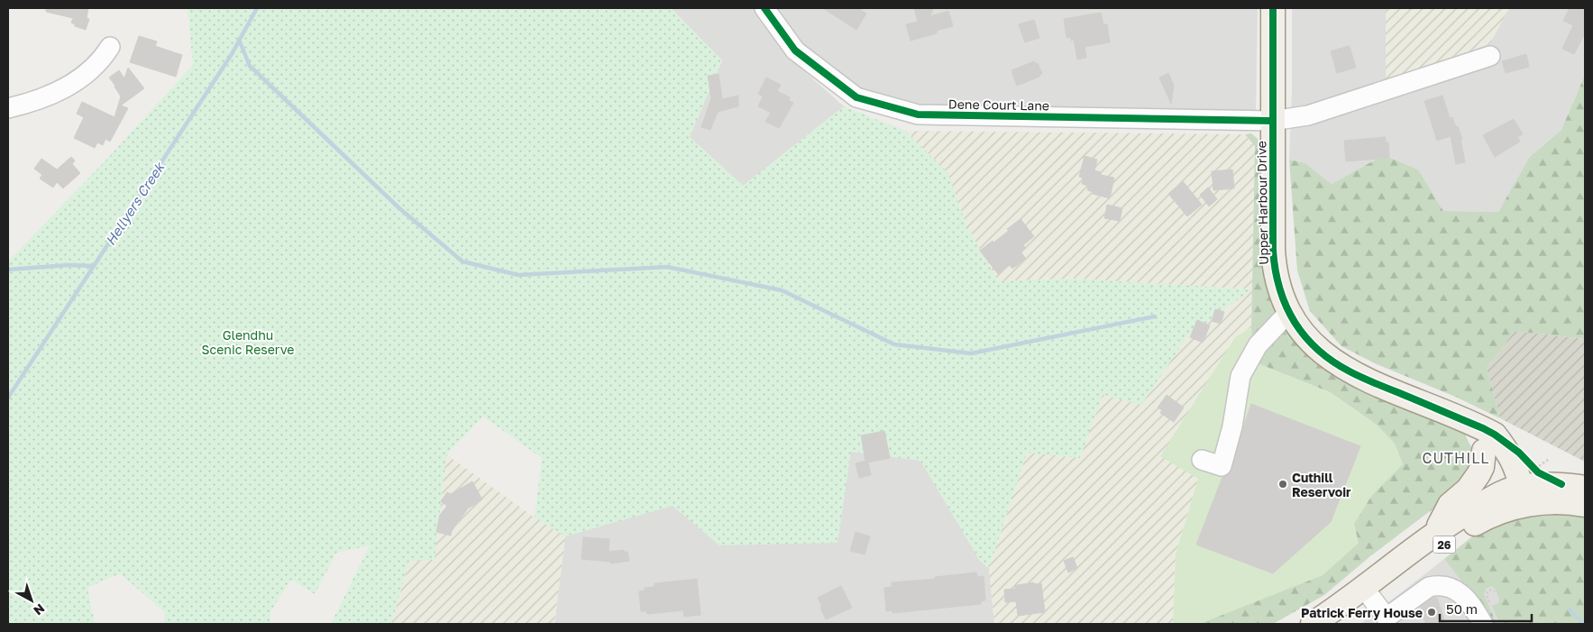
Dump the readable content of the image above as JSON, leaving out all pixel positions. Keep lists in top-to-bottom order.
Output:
{
  "streets": {
    "main road": ["Upper Harbour Drive", "26"],
    "street": ["Dene Court Lane"]
  },
  "crossings": [
    ["Dene Court Lane", "Upper Harbour Drive"],
    ["Upper Harbour Drive", "26"]
  ],
  "districts": ["CUTHILL"],
  "water": ["Hellyers Creek"],
  "parks": ["Glendhu Scenic Reserve"],
  "places": ["Cuthill Reservoir", "Patrick Ferry House"],
  "scale_bar": "50 m",
  "north": "bottom right"
}
